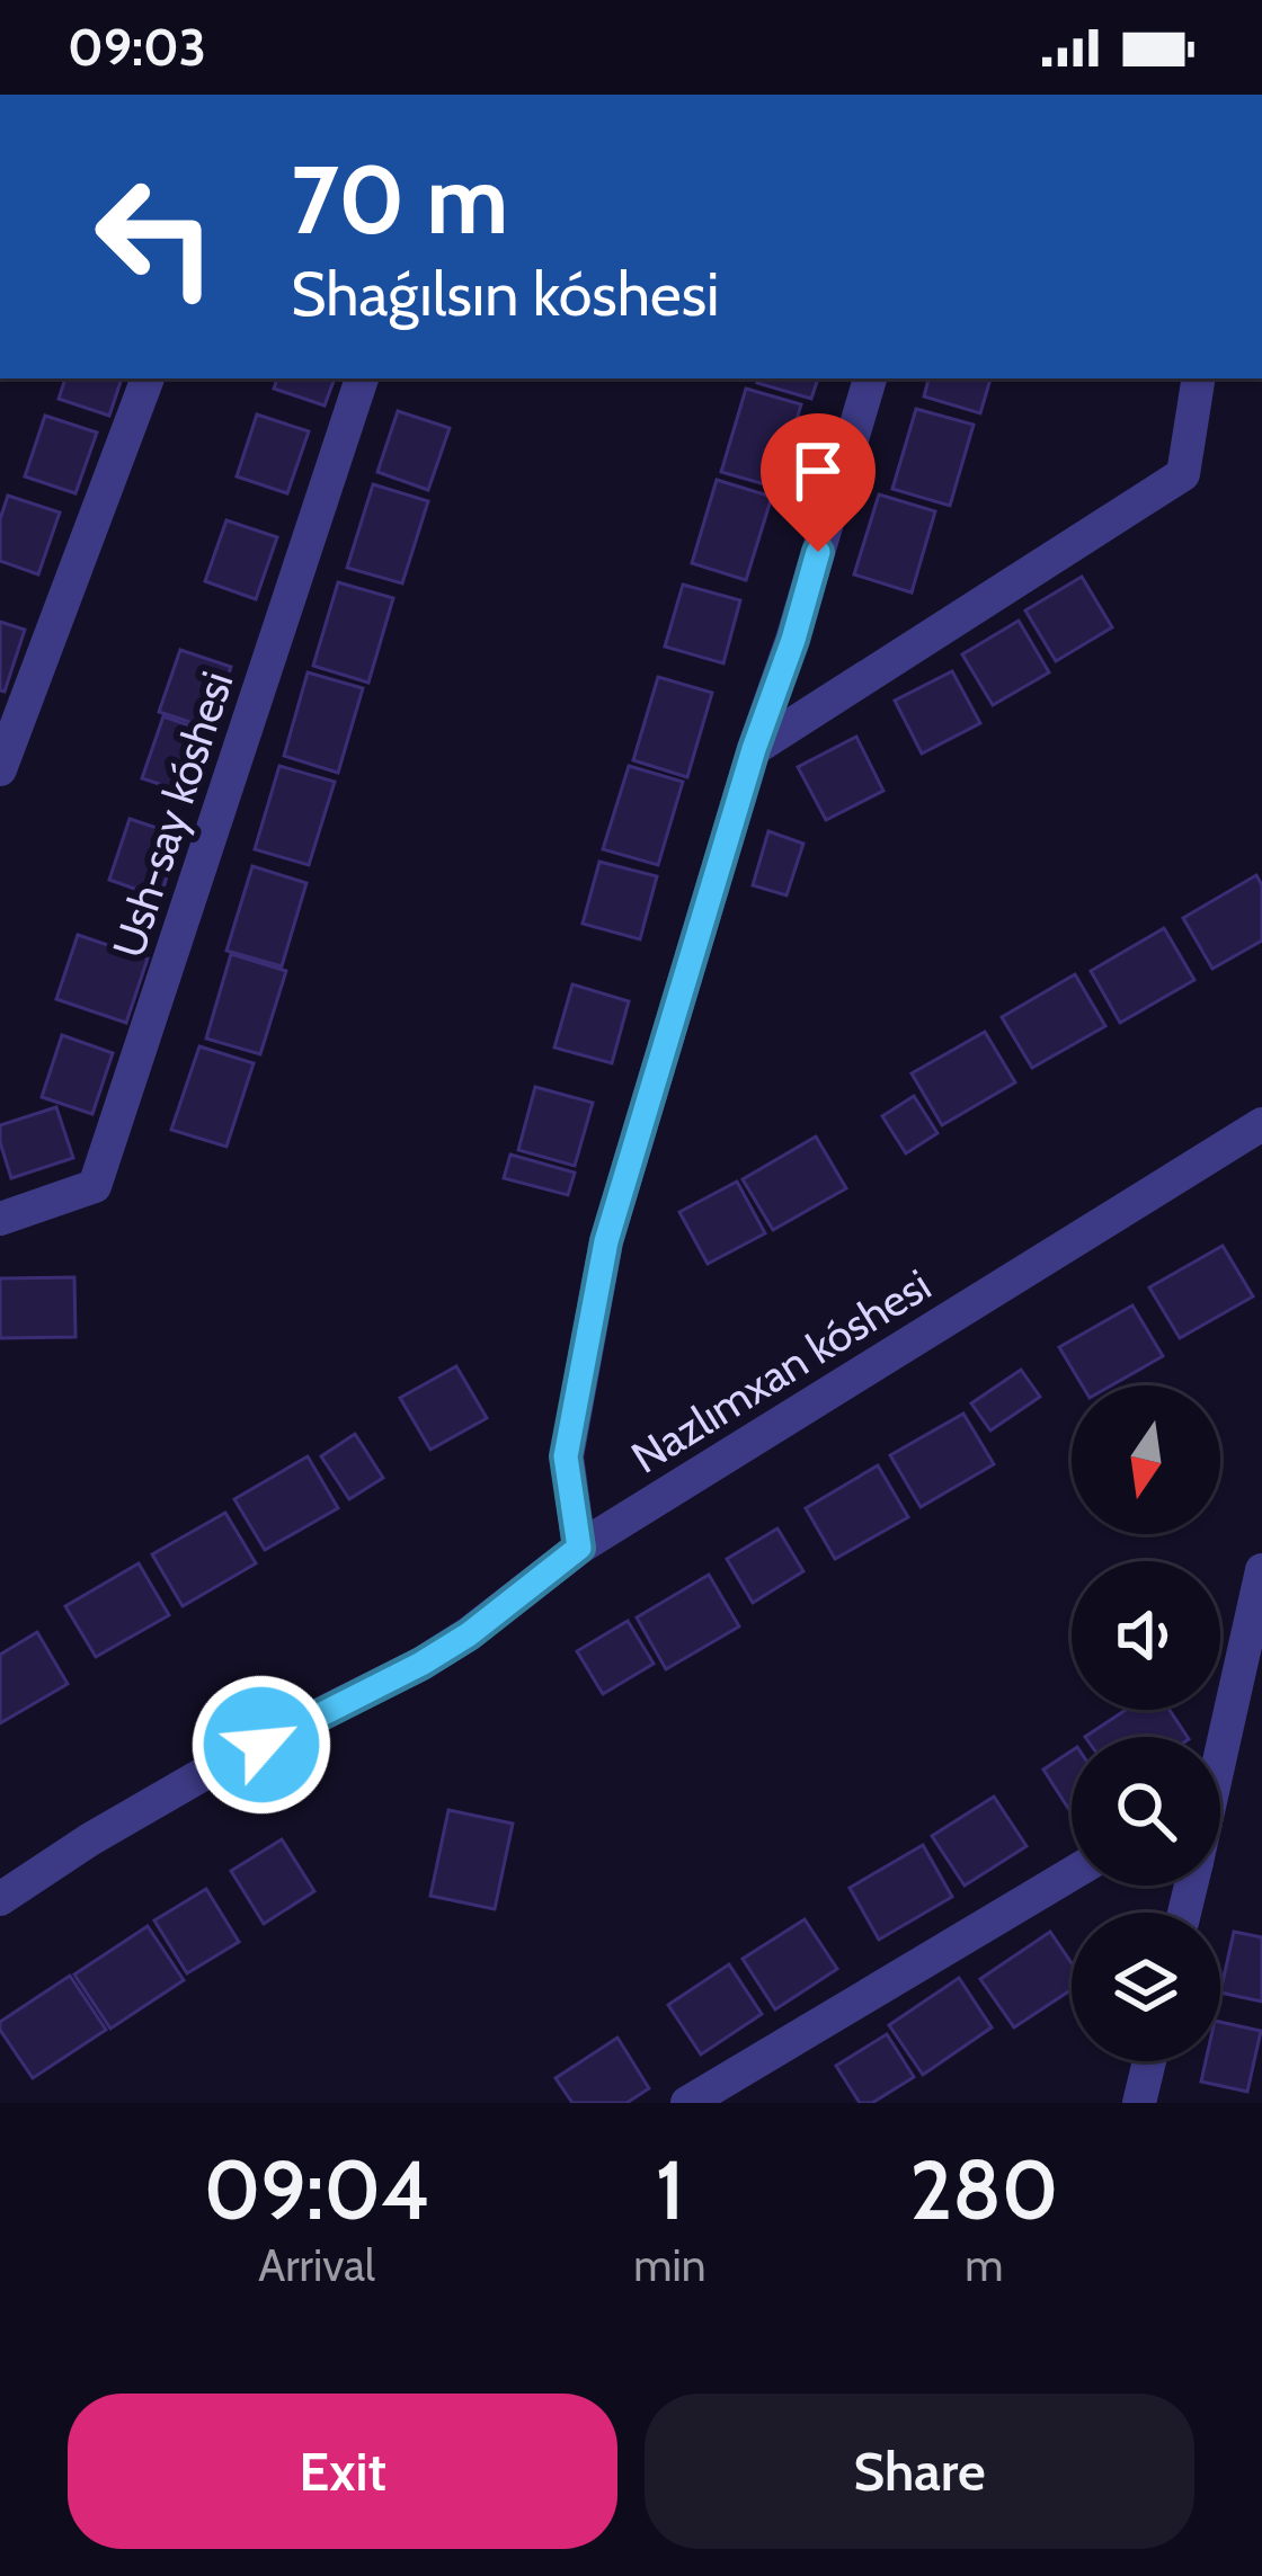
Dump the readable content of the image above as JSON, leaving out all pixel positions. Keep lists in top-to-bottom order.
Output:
{
  "streets": {
    "street": ["Ush-say kóshesi", "Nazlımxan kóshesi"]
  },
  "north": "bottom",
  "page": {
    "status": "09:03",
    "turn": ["70 m", "Shaǵılsın kóshesi"],
    "eta": [
      "09:04",
      "Arrival",
      "1",
      "min",
      "280",
      "m"
    ],
    "buttons": ["Exit", "Share"]
  }
}
